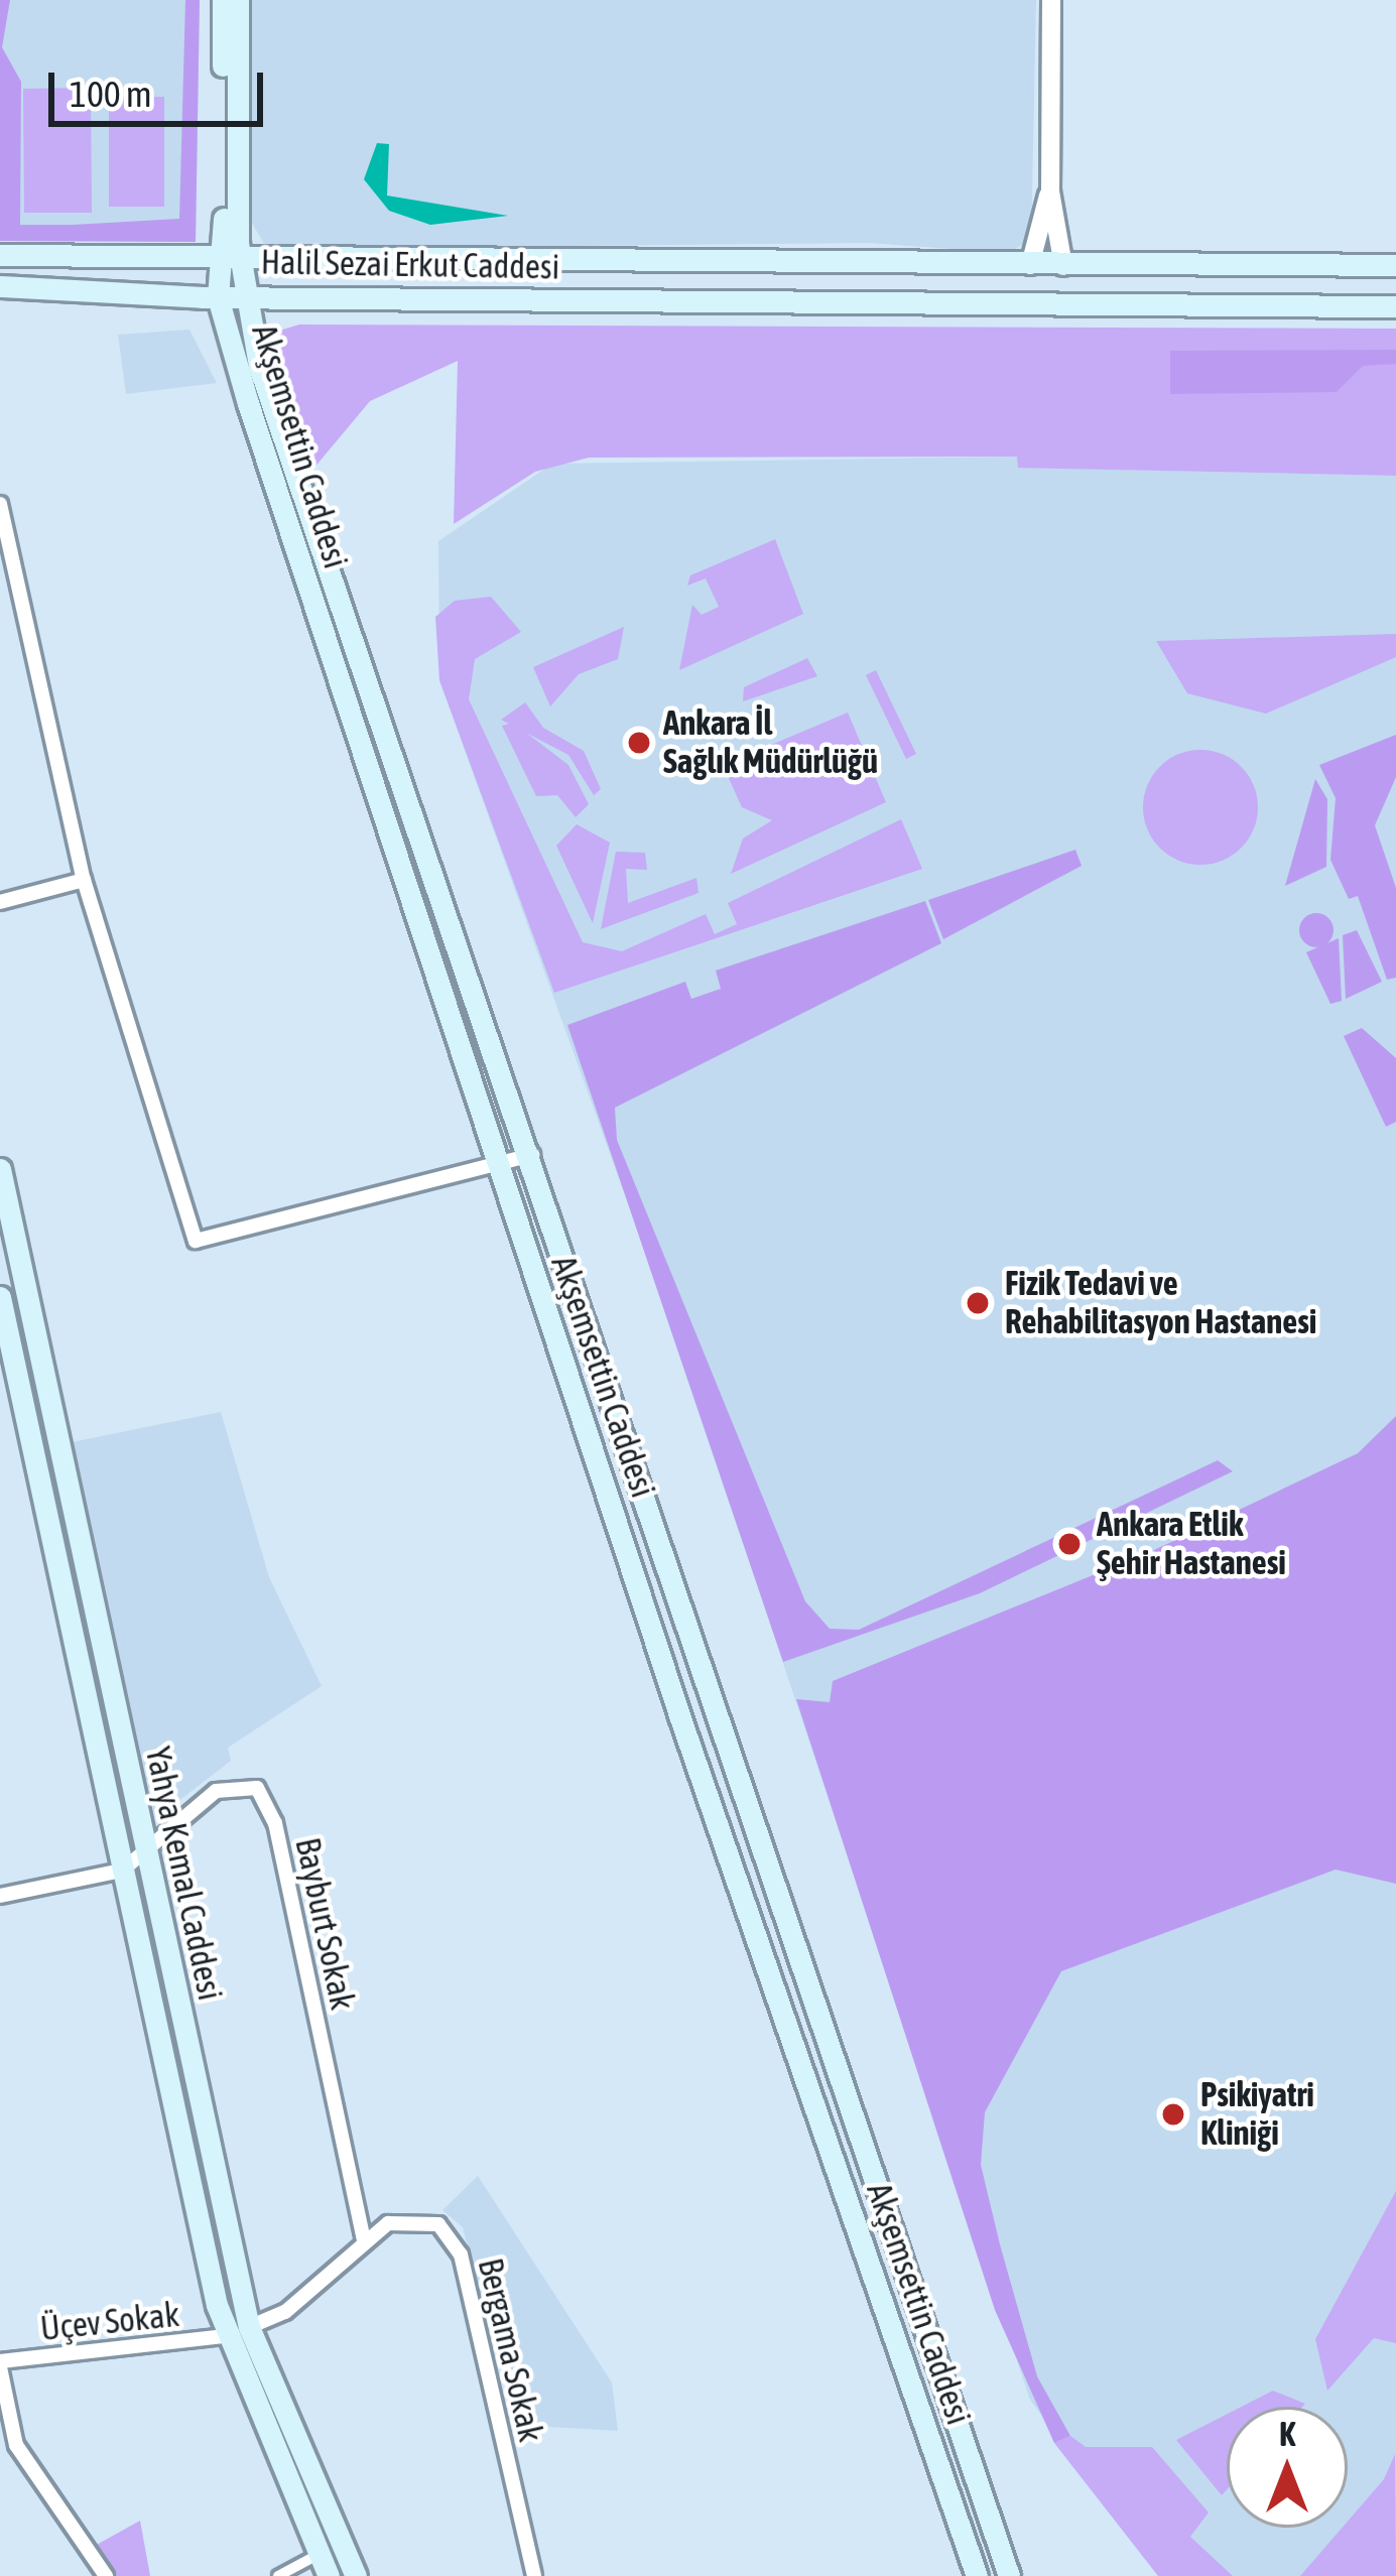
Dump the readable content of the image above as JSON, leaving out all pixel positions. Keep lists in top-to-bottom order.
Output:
{
  "streets": {
    "main road": ["Halil Sezai Erkut Caddesi", "Akşemsettin Caddesi", "Yahya Kemal Caddesi"],
    "street": ["Bayburt Sokak", "Üçev Sokak", "Bergama Sokak"]
  },
  "crossings": [
    ["Halil Sezai Erkut Caddesi", "Akşemsettin Caddesi"],
    ["Yahya Kemal Caddesi", "Bayburt Sokak"],
    ["Yahya Kemal Caddesi", "Üçev Sokak"],
    ["Yahya Kemal Caddesi", "Bergama Sokak"],
    ["Bayburt Sokak", "Bergama Sokak"]
  ],
  "places": [
    "Ankara İl Sağlık Müdürlüğü",
    "Fizik Tedavi ve Rehabilitasyon Hastanesi",
    "Ankara Etlik Şehir Hastanesi",
    "Psikiyatri Kliniği"
  ],
  "scale_bar": "100 m",
  "north": "top"
}
